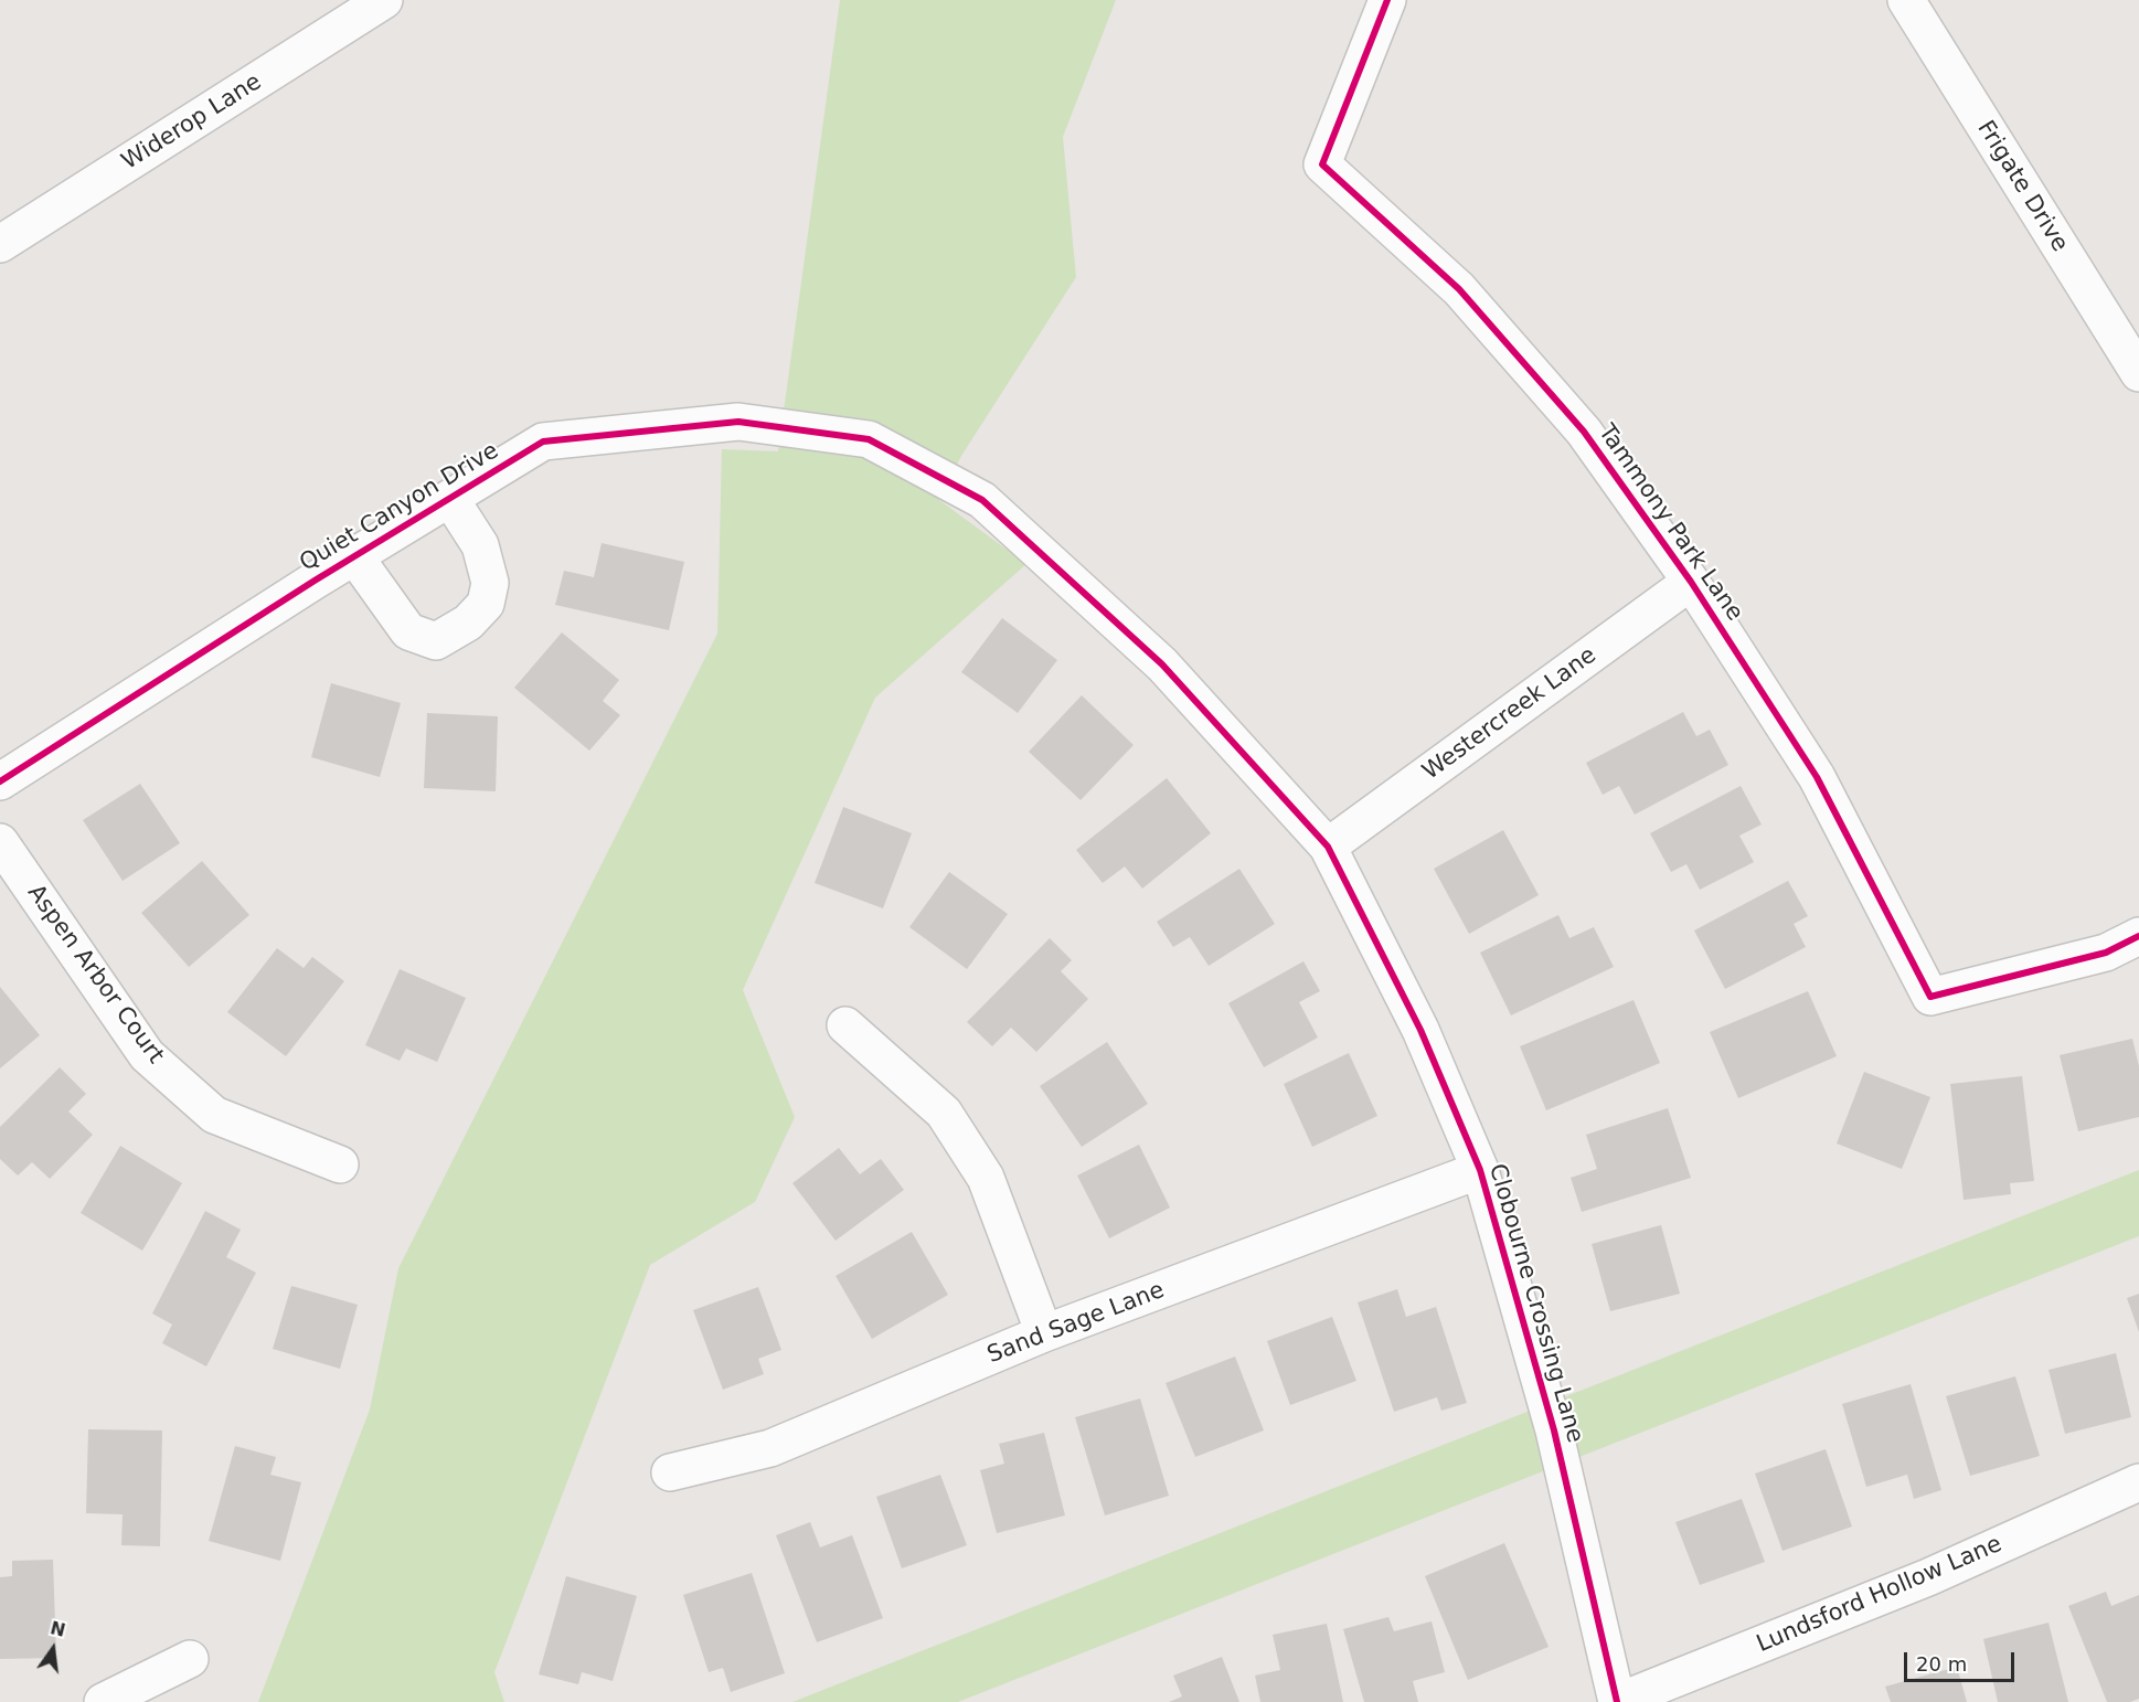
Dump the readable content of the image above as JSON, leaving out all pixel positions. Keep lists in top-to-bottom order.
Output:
{
  "streets": {
    "street": [
      "Widerop Lane",
      "Frigate Drive",
      "Quiet Canyon Drive",
      "Tammony Park Lane",
      "Westercreek Lane",
      "Aspen Arbor Court",
      "Clobourne Crossing Lane",
      "Sand Sage Lane",
      "Lundsford Hollow Lane"
    ]
  },
  "crossings": [
    ["Quiet Canyon Drive", "Clobourne Crossing Lane"],
    ["Tammony Park Lane", "Westercreek Lane"],
    ["Westercreek Lane", "Clobourne Crossing Lane"],
    ["Clobourne Crossing Lane", "Sand Sage Lane"],
    ["Clobourne Crossing Lane", "Lundsford Hollow Lane"]
  ],
  "scale_bar": "20 m",
  "north": "top"
}
